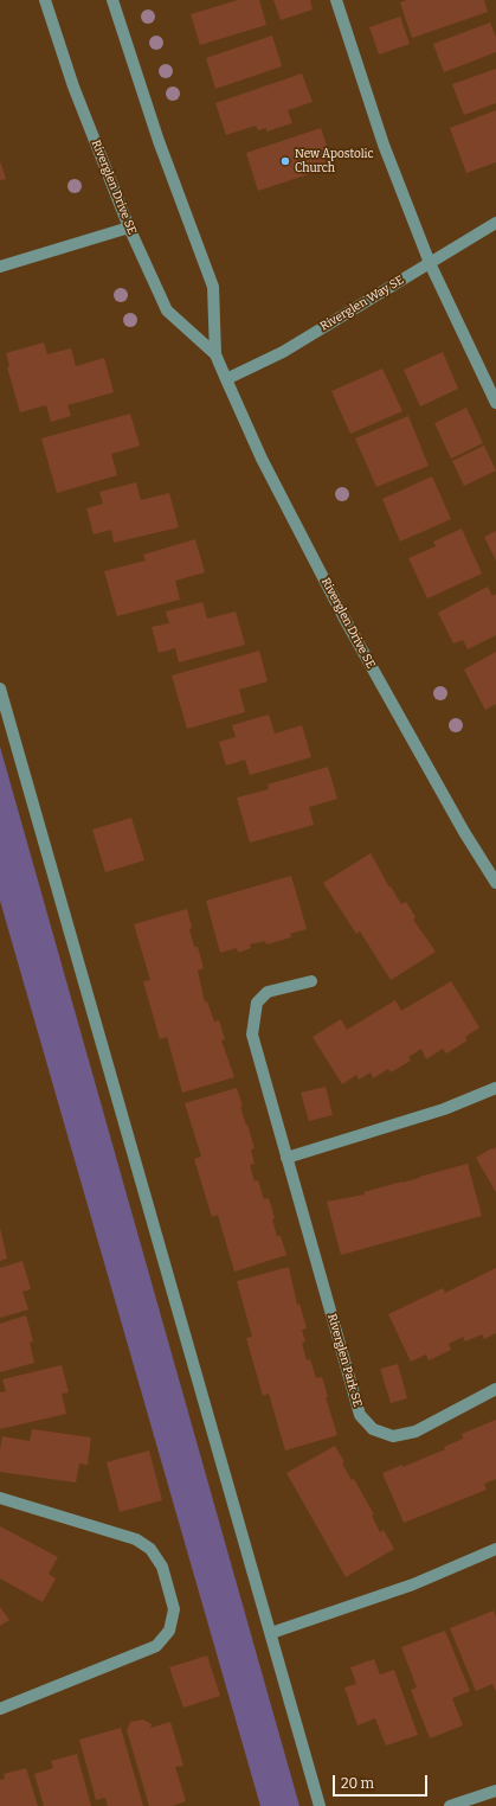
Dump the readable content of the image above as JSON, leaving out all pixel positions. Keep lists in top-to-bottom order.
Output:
{
  "streets": {
    "street": ["Riverglen Drive SE", "Riverglen Way SE", "Riverglen Park SE"]
  },
  "crossings": [
    ["Riverglen Drive SE", "Riverglen Way SE"]
  ],
  "places": ["New Apostolic Church"],
  "scale_bar": "20 m"
}
